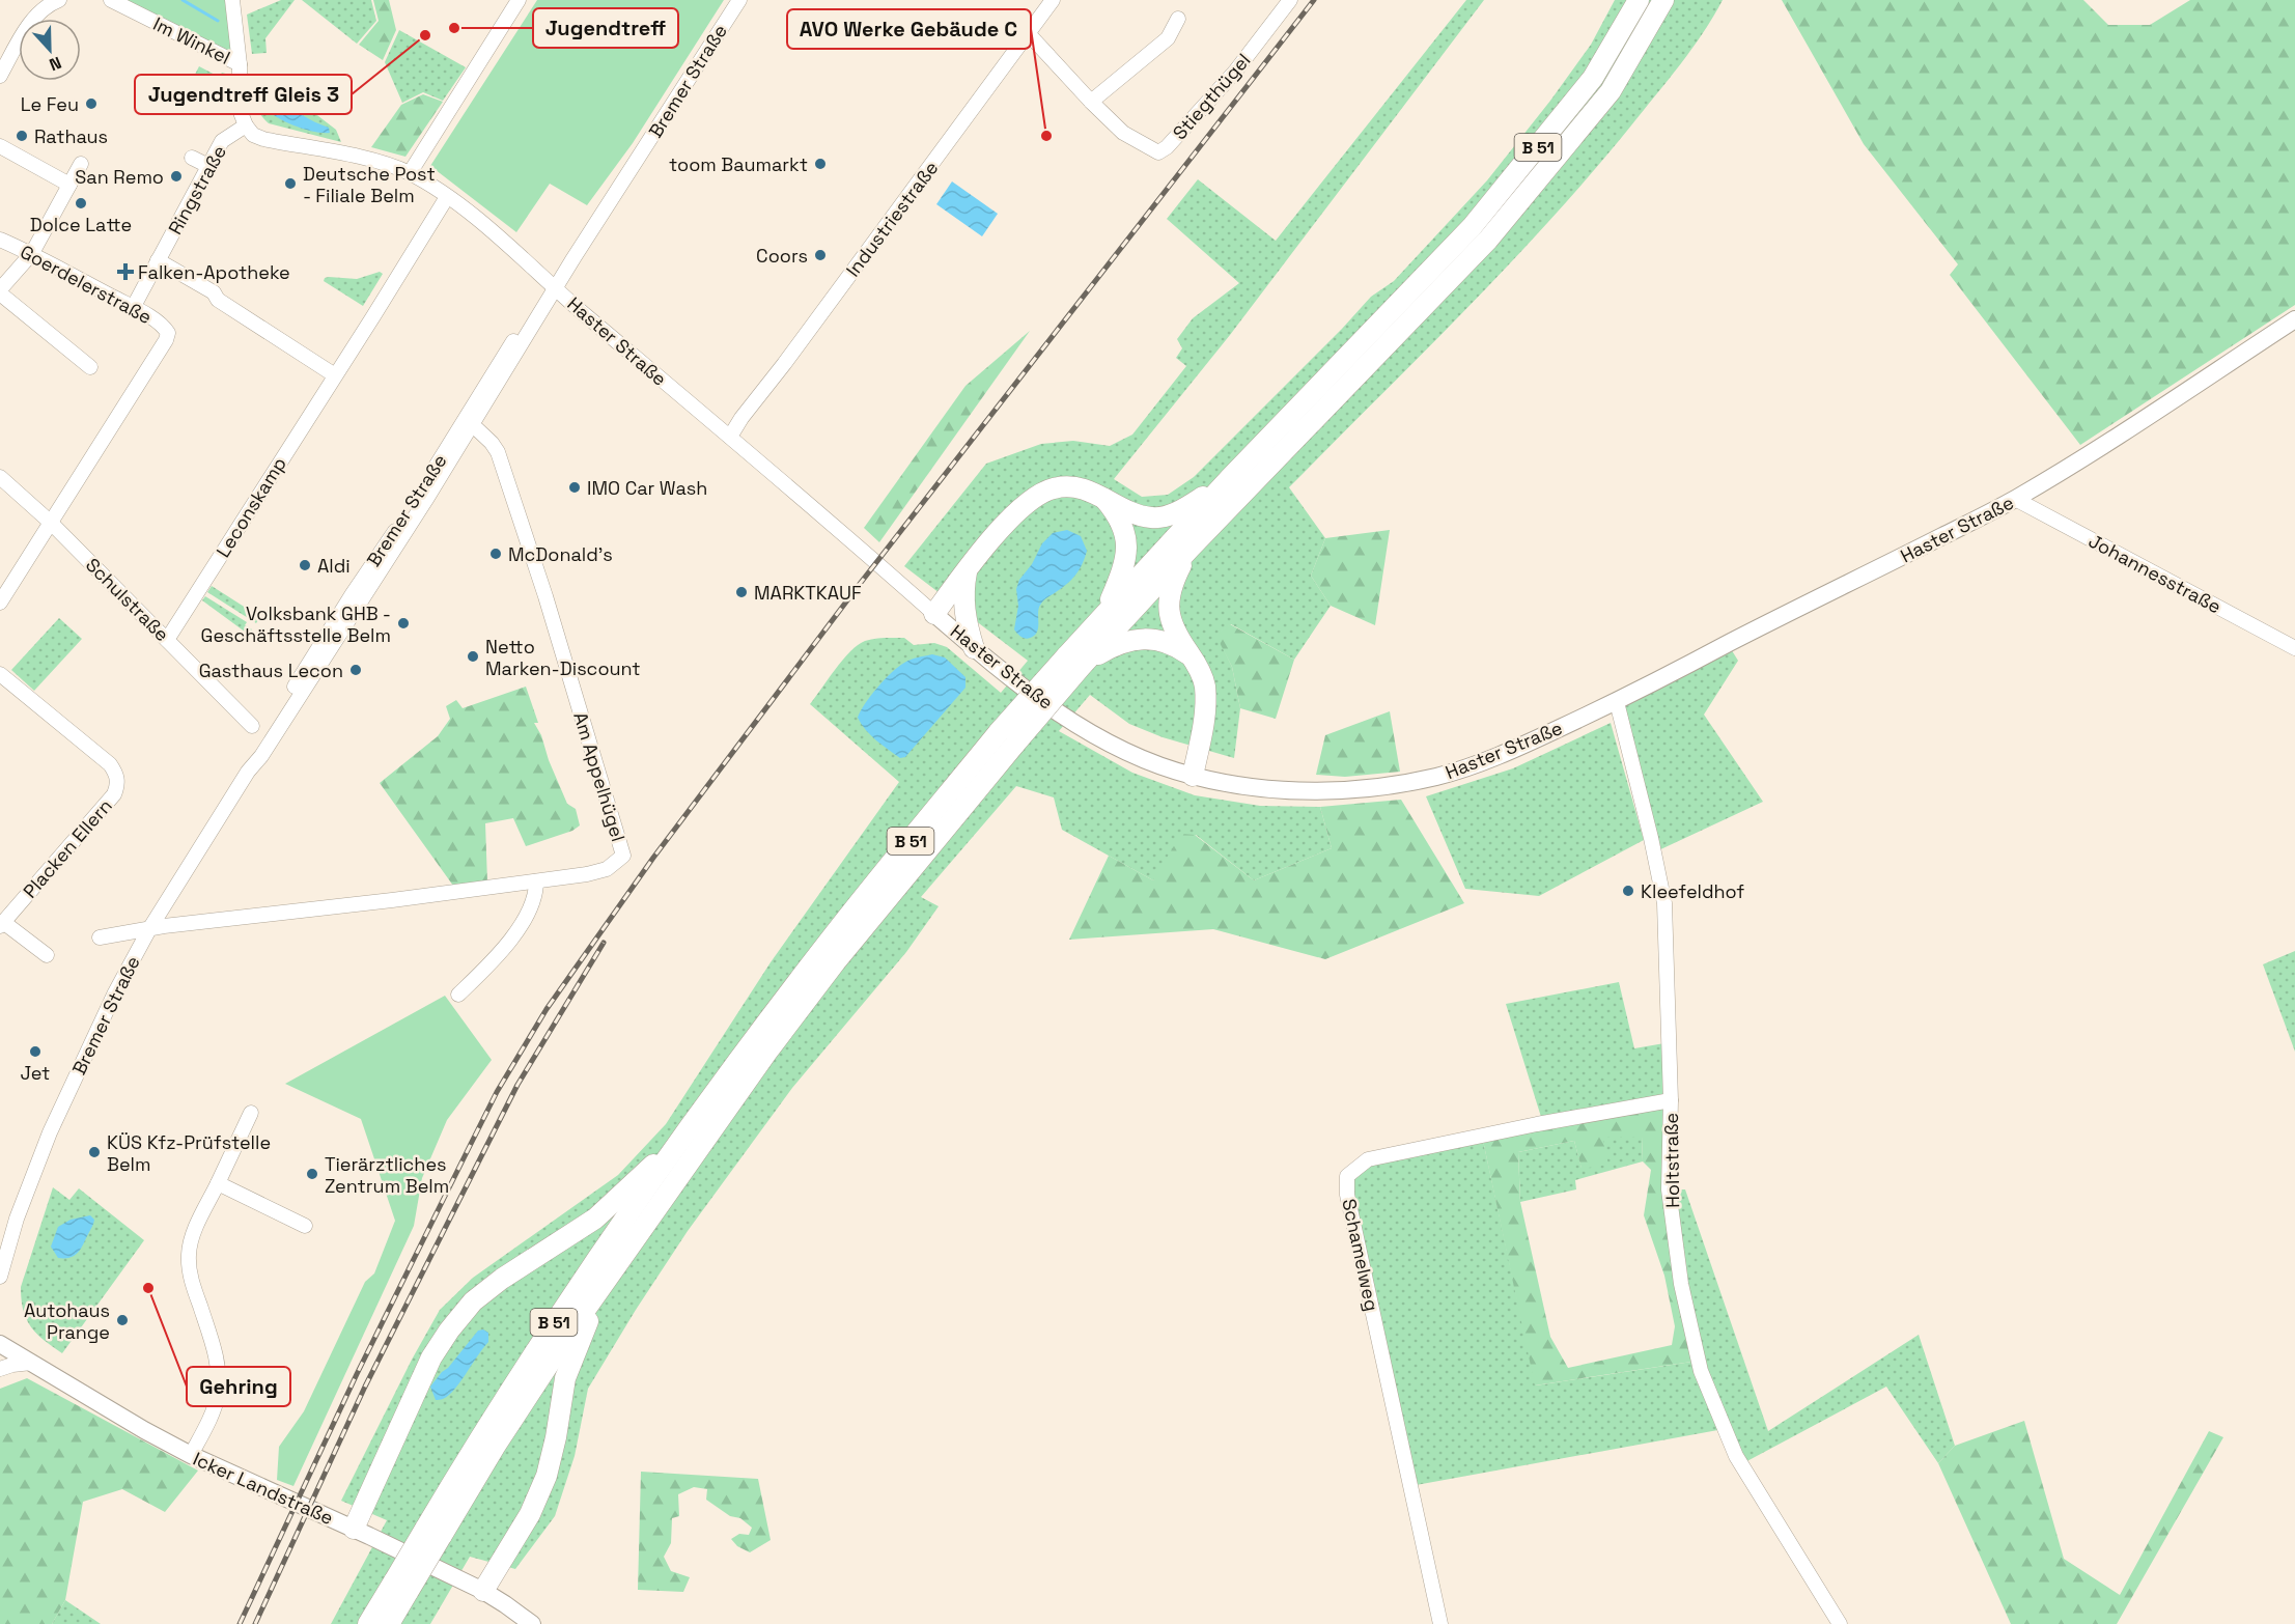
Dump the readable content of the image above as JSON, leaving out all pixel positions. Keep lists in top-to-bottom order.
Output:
{
  "streets": {
    "highway": ["B 51"],
    "main road": ["Haster Straße", "Icker Landstraße"],
    "street": [
      "Im Winkel",
      "Bremer Straße",
      "Stiegthügel",
      "Ringstraße",
      "Industriestraße",
      "Goerdelerstraße",
      "Leconskamp",
      "Johannesstraße",
      "Schulstraße",
      "Am Appelhügel",
      "Placken Ellern",
      "Holtstraße",
      "Schamelweg"
    ]
  },
  "crossings": [
    ["Bremer Straße", "Haster Straße"],
    ["Bremer Straße", "Am Appelhügel"],
    ["Stiegthügel", "Industriestraße"],
    ["B 51", "Icker Landstraße"],
    ["Ringstraße", "Goerdelerstraße"],
    ["Ringstraße", "Haster Straße"],
    ["Industriestraße", "Haster Straße"],
    ["Goerdelerstraße", "Schulstraße"],
    ["Haster Straße", "Leconskamp"],
    ["Haster Straße", "Johannesstraße"],
    ["Haster Straße", "Holtstraße"],
    ["Leconskamp", "Schulstraße"],
    ["Holtstraße", "Schamelweg"]
  ],
  "places": {
    "other": [
      "Jugendtreff",
      "Jugendtreff Gleis 3",
      "Le Feu",
      "Rathaus",
      "AVO Werke Gebäude C",
      "toom Baumarkt",
      "San Remo",
      "Deutsche Post - Filiale Belm",
      "Dolce Latte",
      "Coors",
      "IMO Car Wash",
      "McDonald's",
      "Aldi",
      "MARKTKAUF",
      "Volksbank GHB - Geschäftsstelle Belm",
      "Netto Marken-Discount",
      "Gasthaus Lecon",
      "Kleefeldhof",
      "Jet",
      "KÜS Kfz-Prüfstelle Belm",
      "Tierärztliches Zentrum Belm",
      "Gehring",
      "Autohaus Prange"
    ],
    "health": ["Falken-Apotheke"]
  },
  "north": "bottom"
}
